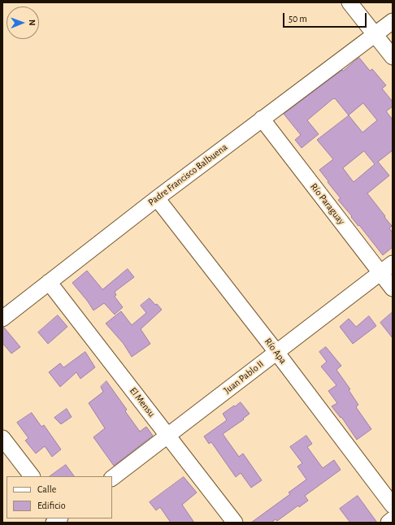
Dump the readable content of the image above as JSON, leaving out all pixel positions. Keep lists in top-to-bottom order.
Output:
{
  "streets": {
    "street": [
      "Padre Francisco Balbuena",
      "Río Paraguay",
      "Río Apa",
      "Juan Pablo II",
      "El Mensu"
    ]
  },
  "crossings": [
    ["Padre Francisco Balbuena", "Río Paraguay"],
    ["Padre Francisco Balbuena", "Río Apa"],
    ["Padre Francisco Balbuena", "El Mensu"],
    ["Río Paraguay", "Juan Pablo II"],
    ["Río Apa", "Juan Pablo II"],
    ["Juan Pablo II", "El Mensu"]
  ],
  "legend": ["Calle", "Edificio"],
  "scale_bar": "50 m",
  "north": "right"
}
